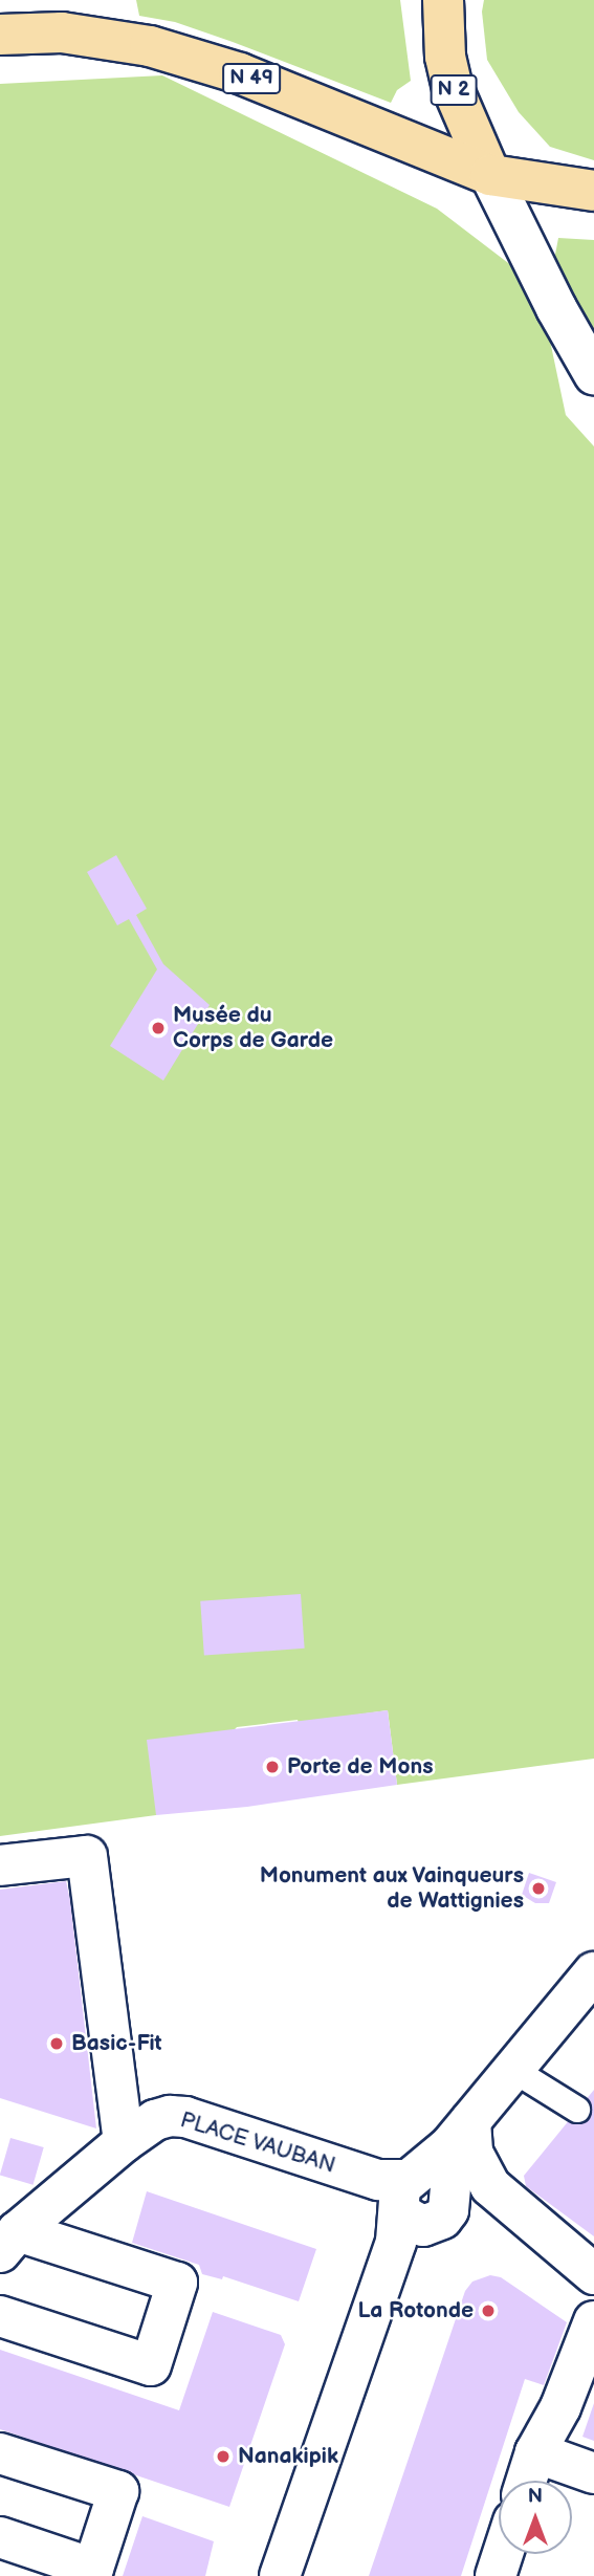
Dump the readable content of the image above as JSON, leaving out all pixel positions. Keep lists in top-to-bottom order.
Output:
{
  "streets": {
    "main road": ["N 49", "N 2"],
    "street": ["PLACE VAUBAN"]
  },
  "crossings": [
    ["N 49", "N 2"]
  ],
  "places": [
    "Musée du Corps de Garde",
    "Porte de Mons",
    "Monument aux Vainqueurs de Wattignies",
    "Basic-Fit",
    "La Rotonde",
    "Nanakipik"
  ],
  "north": "top"
}
